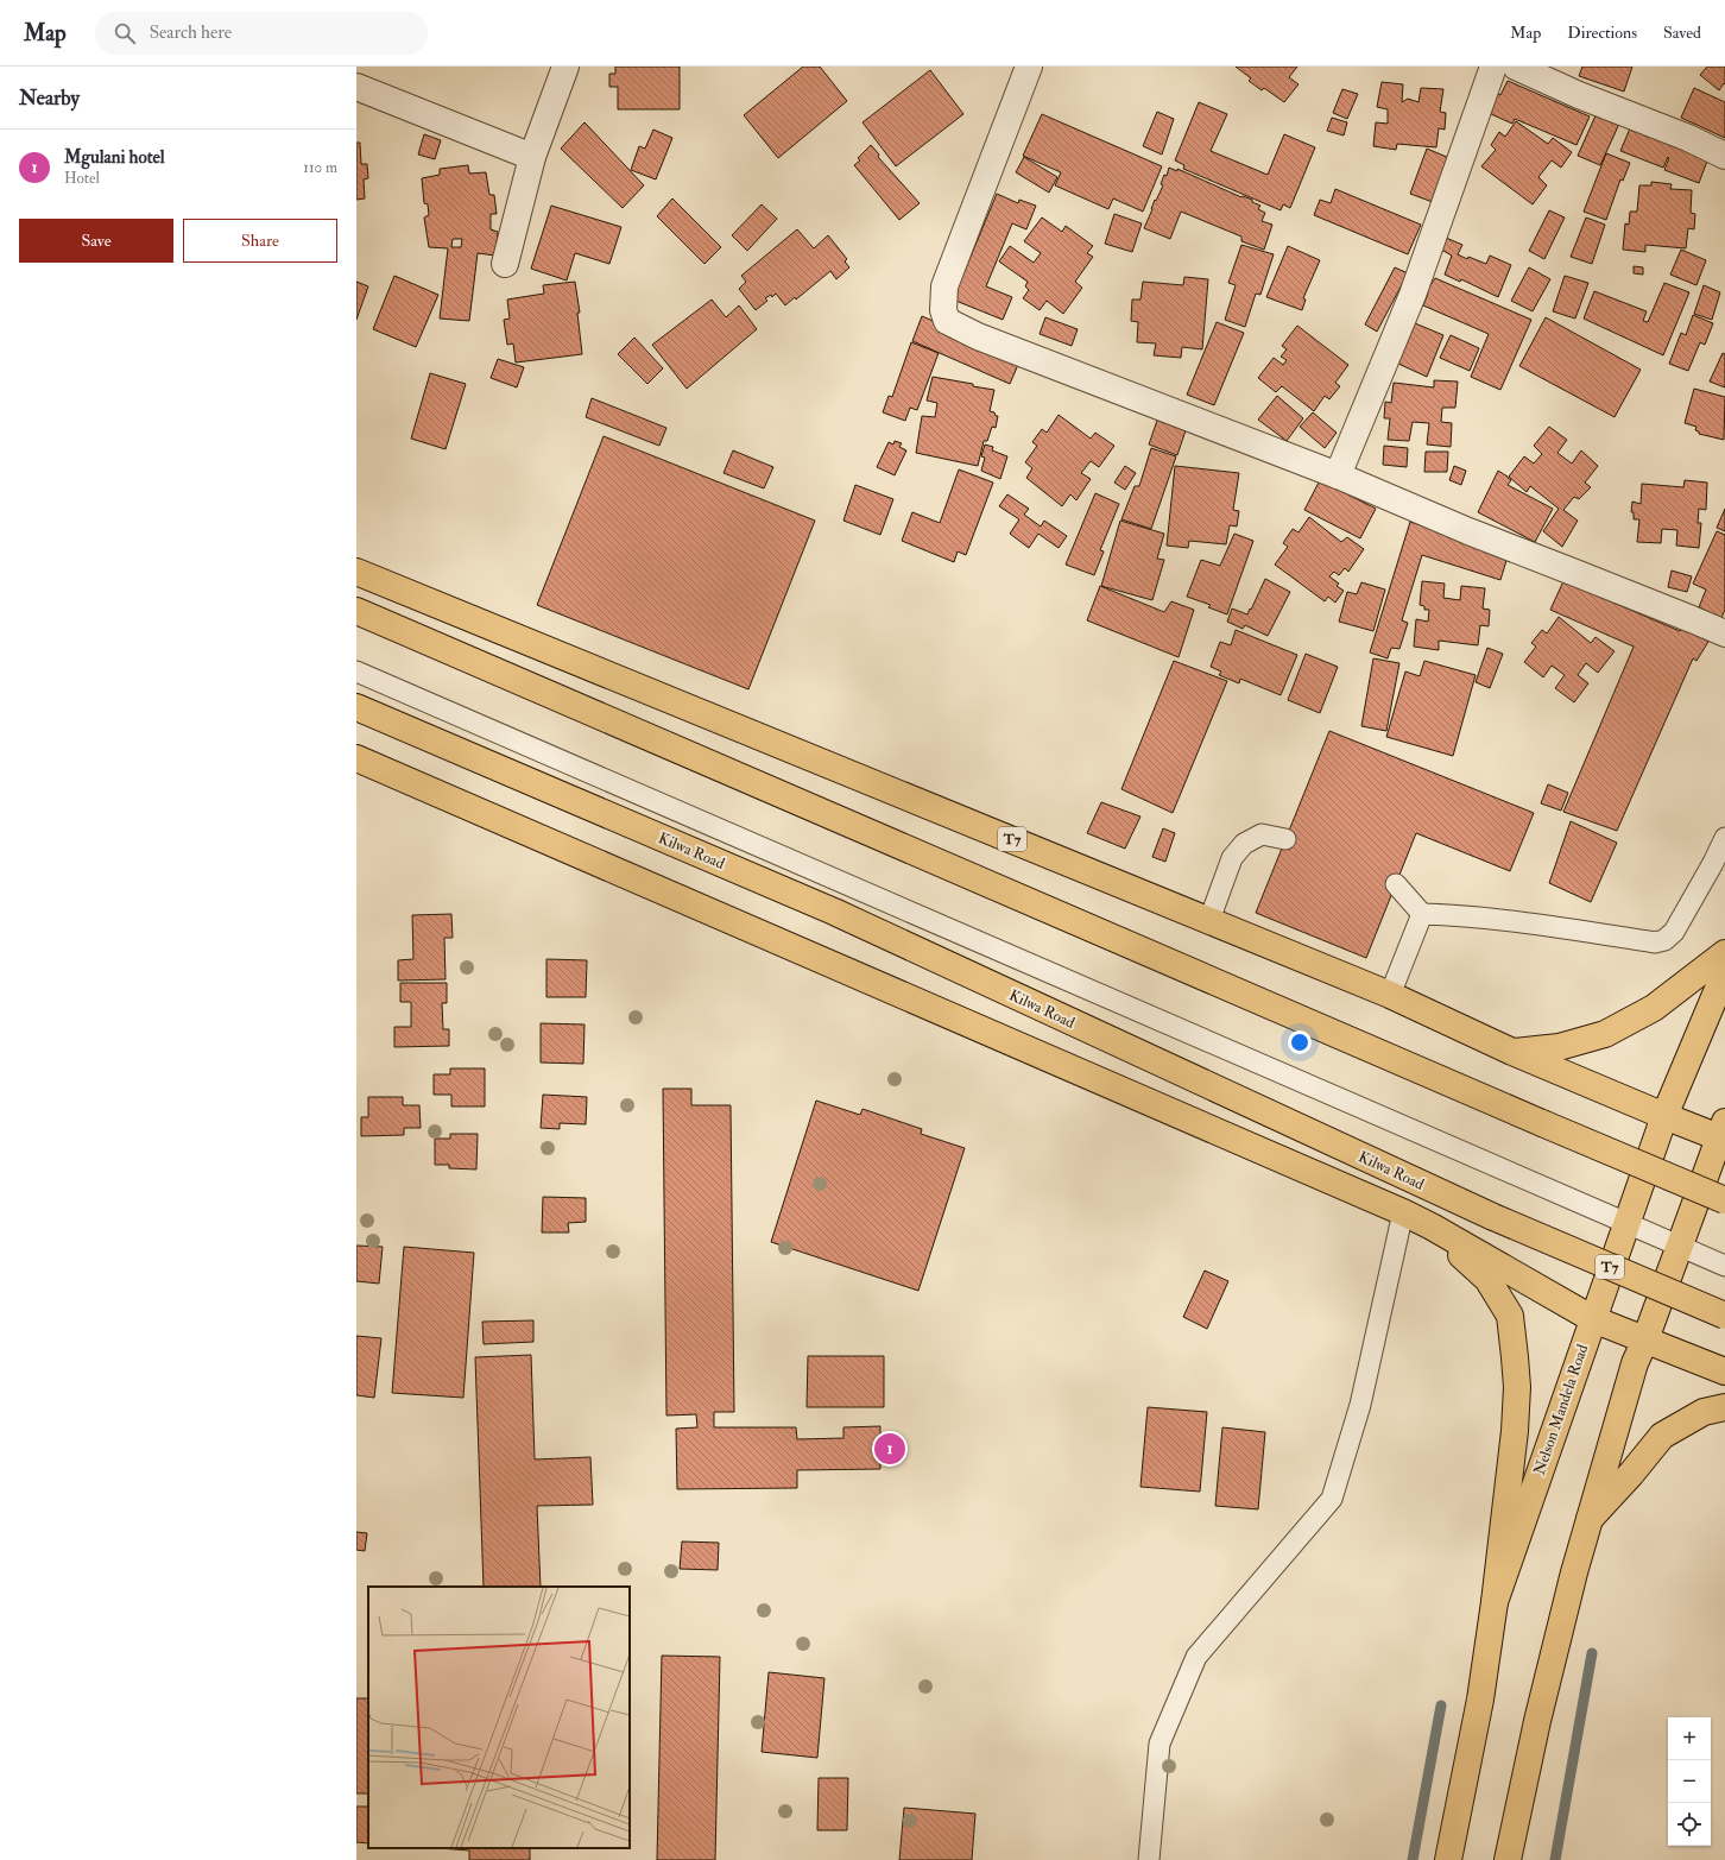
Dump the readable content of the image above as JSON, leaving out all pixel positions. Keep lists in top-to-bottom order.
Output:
{
  "streets": {
    "main road": ["T7", "Kilwa Road", "Nelson Mandela Road"]
  },
  "crossings": [
    ["T7", "Nelson Mandela Road"]
  ],
  "page": {
    "header": "Map",
    "search": "Search here",
    "nav": ["Map", "Directions", "Saved"],
    "heading": "Nearby",
    "list": [
      {
        "mark": "1",
        "name": "Mgulani hotel",
        "note": "Hotel",
        "value": "110 m"
      }
    ],
    "buttons": ["Save", "Share"],
    "pins": "1",
    "map_buttons": ["+", "−"]
  }
}
